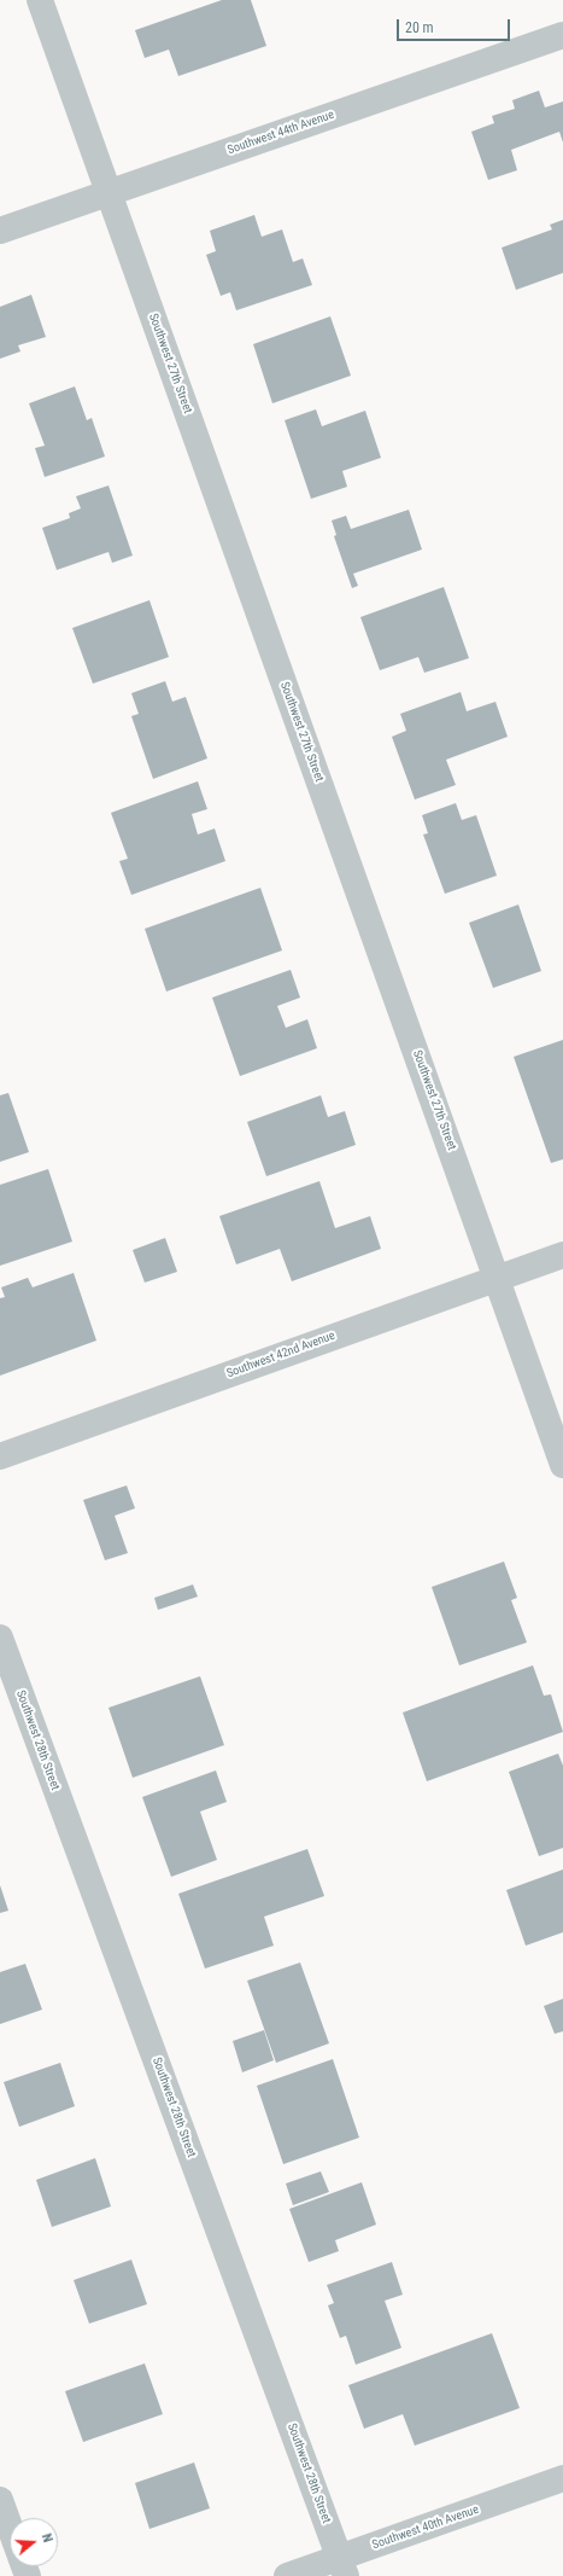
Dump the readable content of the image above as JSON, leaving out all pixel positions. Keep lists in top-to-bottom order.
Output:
{
  "streets": {
    "street": [
      "Southwest 44th Avenue",
      "Southwest 27th Street",
      "Southwest 42nd Avenue",
      "Southwest 28th Street",
      "Southwest 40th Avenue"
    ]
  },
  "crossings": [
    ["Southwest 44th Avenue", "Southwest 27th Street"],
    ["Southwest 27th Street", "Southwest 42nd Avenue"],
    ["Southwest 28th Street", "Southwest 40th Avenue"]
  ],
  "scale_bar": "20 m",
  "north": "right"
}
